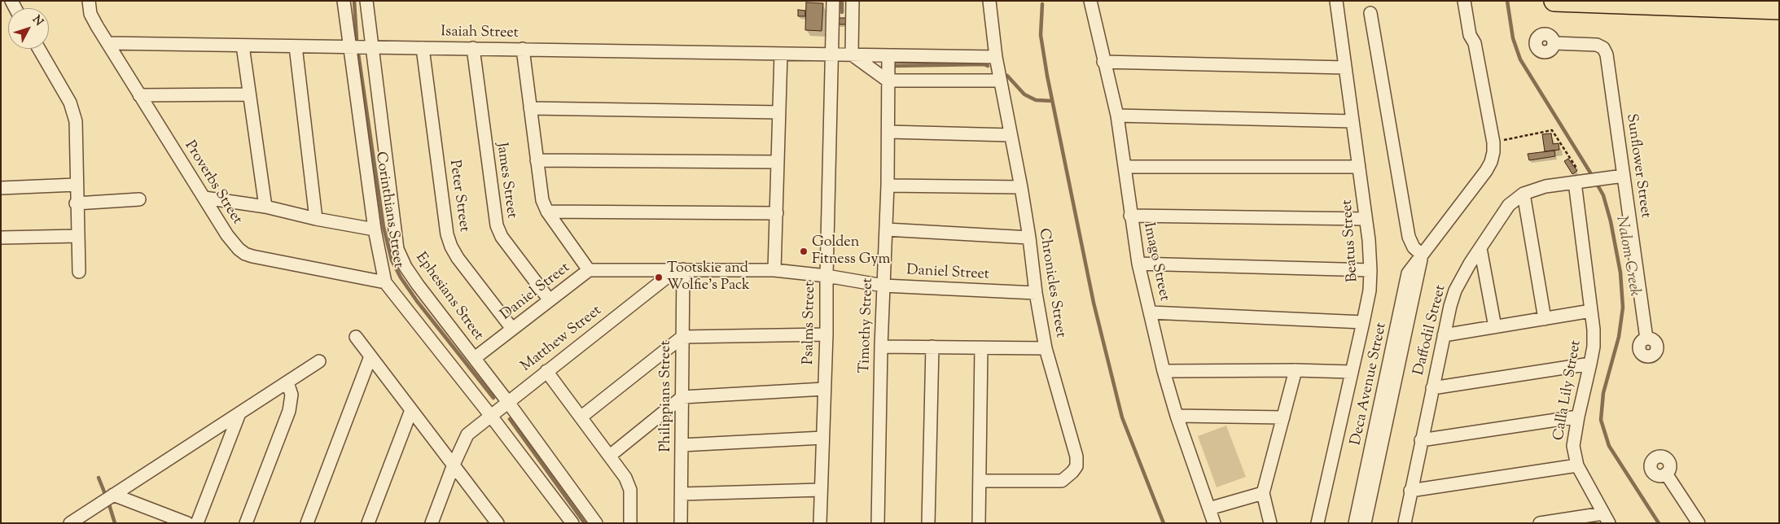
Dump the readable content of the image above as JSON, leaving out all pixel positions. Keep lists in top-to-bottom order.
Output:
{
  "streets": {
    "street": [
      "Isaiah Street",
      "Sunflower Street",
      "James Street",
      "Proverbs Street",
      "Peter Street",
      "Corinthians Street",
      "Beatus Street",
      "Imago Street",
      "Daniel Street",
      "Chronicles Street",
      "Ephesians Street",
      "Psalms Street",
      "Timothy Street",
      "Daffodil Street",
      "Matthew Street",
      "Deca Avenue Street",
      "Calla Lily Street",
      "Philippians Street"
    ]
  },
  "crossings": [
    ["Isaiah Street", "James Street"],
    ["Isaiah Street", "Proverbs Street"],
    ["Isaiah Street", "Peter Street"],
    ["Isaiah Street", "Corinthians Street"],
    ["Isaiah Street", "Chronicles Street"],
    ["Isaiah Street", "Ephesians Street"],
    ["Isaiah Street", "Psalms Street"],
    ["Isaiah Street", "Timothy Street"],
    ["Sunflower Street", "Daffodil Street"],
    ["James Street", "Daniel Street"],
    ["Proverbs Street", "Corinthians Street"],
    ["Peter Street", "Daniel Street"],
    ["Corinthians Street", "Matthew Street"],
    ["Daniel Street", "Chronicles Street"],
    ["Daniel Street", "Ephesians Street"],
    ["Daniel Street", "Psalms Street"],
    ["Daniel Street", "Timothy Street"],
    ["Daniel Street", "Matthew Street"],
    ["Daniel Street", "Philippians Street"],
    ["Ephesians Street", "Matthew Street"],
    ["Daffodil Street", "Calla Lily Street"],
    ["Matthew Street", "Philippians Street"]
  ],
  "water": ["Nalom Creek"],
  "places": ["Golden Fitness Gym", "Tootskie and Wolfie's Pack"],
  "north": "top right"
}
